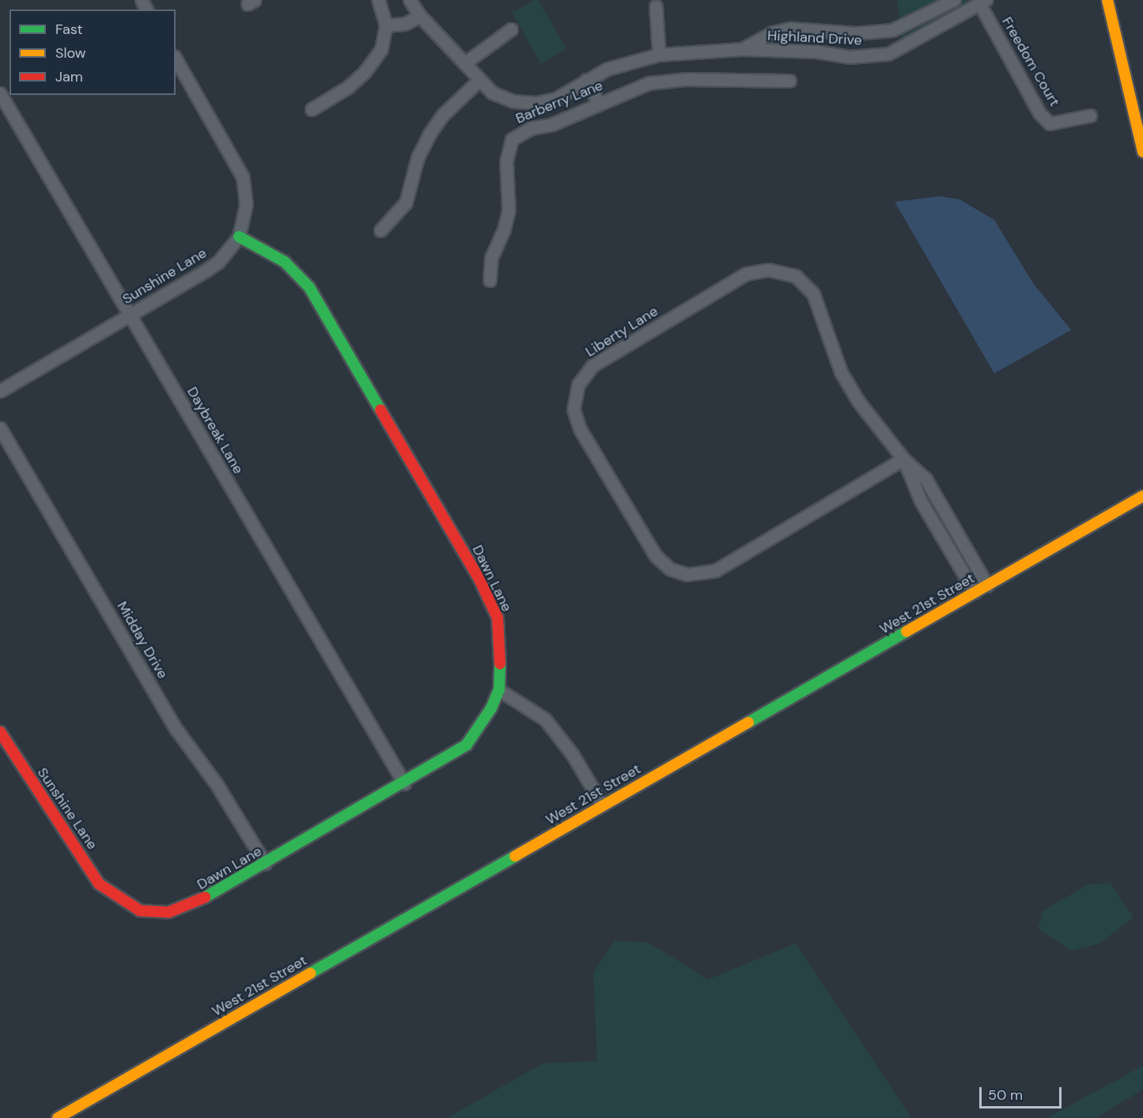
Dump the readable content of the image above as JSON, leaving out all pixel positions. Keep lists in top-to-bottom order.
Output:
{
  "streets": {
    "street": [
      "Highland Drive",
      "Freedom Court",
      "Barberry Lane",
      "Sunshine Lane",
      "Liberty Lane",
      "Daybreak Lane",
      "Dawn Lane",
      "West 21st Street",
      "Midday Drive"
    ]
  },
  "crossings": [
    ["Highland Drive", "Freedom Court"],
    ["Sunshine Lane", "Daybreak Lane"],
    ["Sunshine Lane", "Dawn Lane"],
    ["Liberty Lane", "West 21st Street"],
    ["Daybreak Lane", "Dawn Lane"],
    ["Dawn Lane", "Midday Drive"]
  ],
  "legend": ["Fast", "Slow", "Jam"],
  "scale_bar": "50 m"
}
